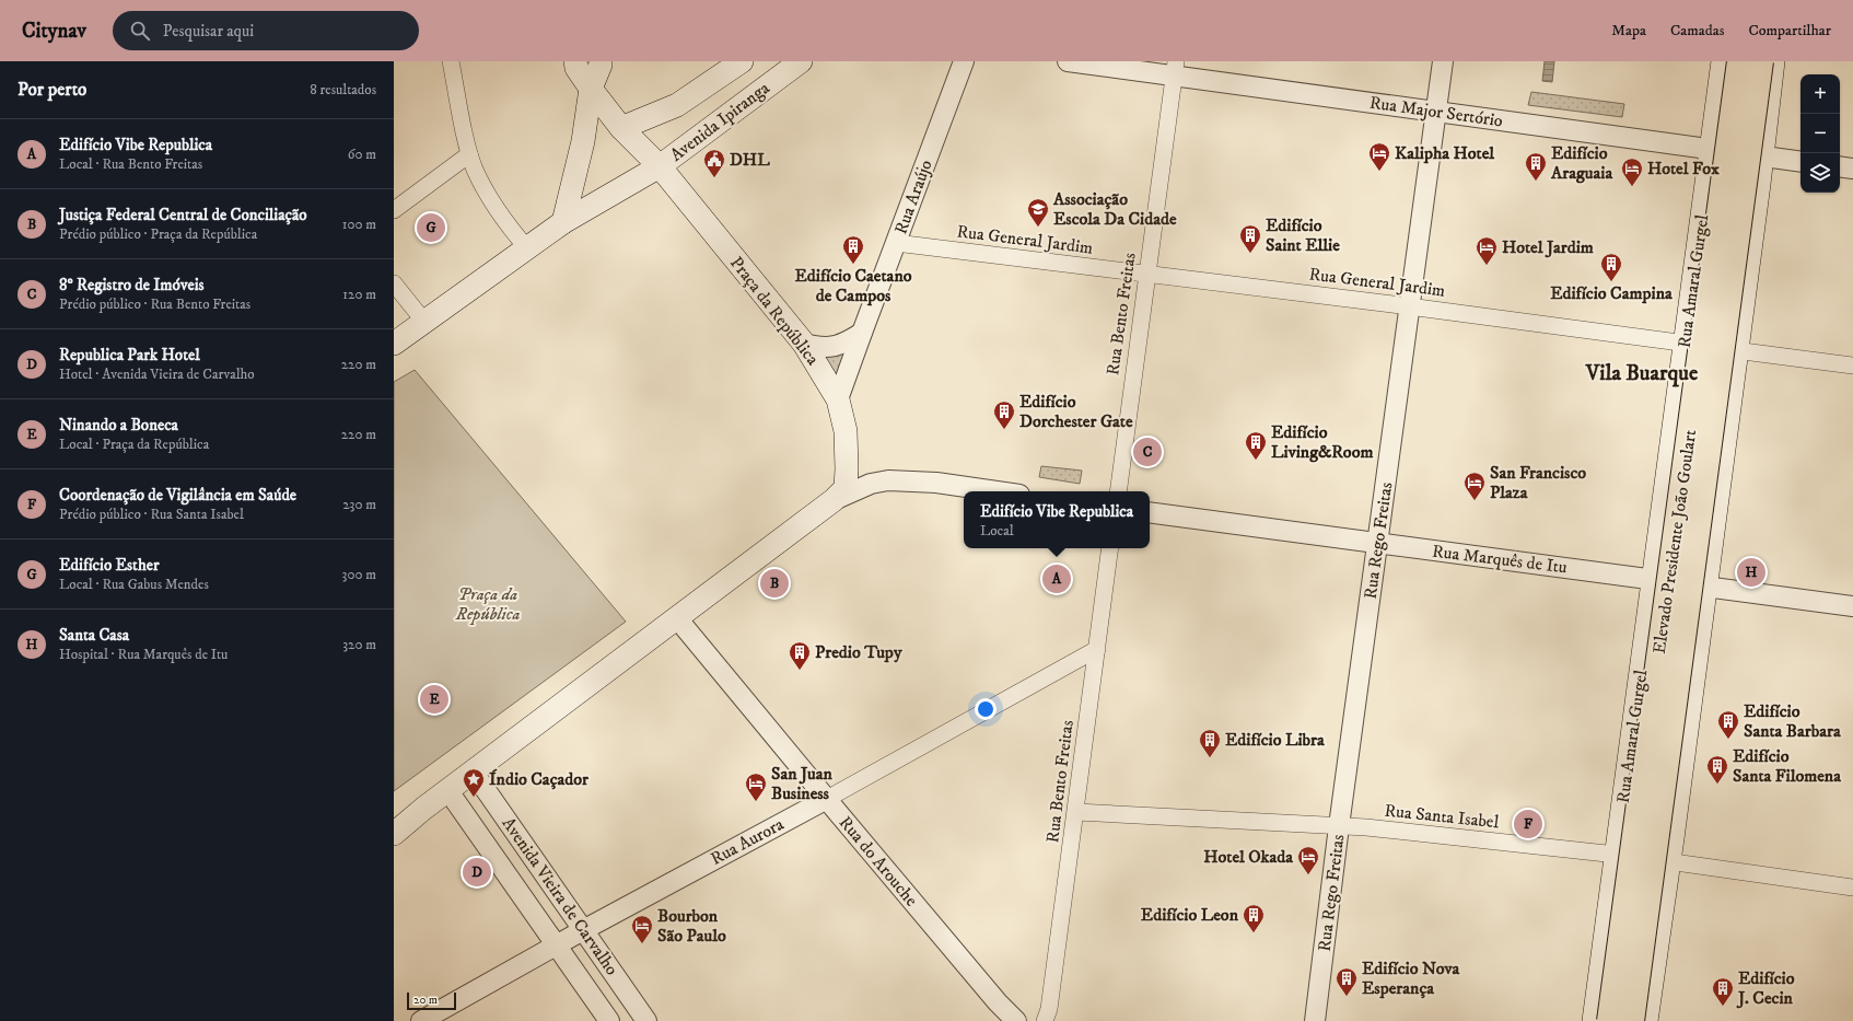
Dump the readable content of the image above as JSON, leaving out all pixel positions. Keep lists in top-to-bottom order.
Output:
{
  "streets": {
    "highway": ["Elevado Presidente João Goulart"],
    "main road": ["Avenida Ipiranga", "Rua Amaral Gurgel", "Praça da República"],
    "street": [
      "Rua Major Sertório",
      "Rua Araújo",
      "Rua General Jardim",
      "Rua Bento Freitas",
      "Rua Rego Freitas",
      "Rua Marquês de Itu",
      "Rua Santa Isabel",
      "Rua Aurora",
      "Rua do Arouche",
      "Avenida Vieira de Carvalho"
    ]
  },
  "crossings": [
    ["Rua Major Sertório", "Rua Amaral Gurgel"],
    ["Rua Major Sertório", "Rua Bento Freitas"],
    ["Rua Major Sertório", "Rua Rego Freitas"],
    ["Avenida Ipiranga", "Praça da República"],
    ["Rua Araújo", "Rua General Jardim"],
    ["Rua Araújo", "Praça da República"],
    ["Rua General Jardim", "Rua Amaral Gurgel"],
    ["Rua General Jardim", "Rua Bento Freitas"],
    ["Rua General Jardim", "Rua Rego Freitas"],
    ["Rua Amaral Gurgel", "Rua Marquês de Itu"],
    ["Rua Amaral Gurgel", "Rua Santa Isabel"],
    ["Praça da República", "Rua do Arouche"],
    ["Praça da República", "Avenida Vieira de Carvalho"],
    ["Rua Bento Freitas", "Rua Santa Isabel"],
    ["Rua Bento Freitas", "Rua Aurora"],
    ["Rua Rego Freitas", "Rua Marquês de Itu"],
    ["Rua Rego Freitas", "Rua Santa Isabel"],
    ["Rua Aurora", "Rua do Arouche"],
    ["Rua Aurora", "Avenida Vieira de Carvalho"]
  ],
  "districts": ["Vila Buarque"],
  "parks": ["Praça da República"],
  "places": {
    "hotel": [
      "Kalipha Hotel",
      "Hotel Fox",
      "Hotel Jardim",
      "San Francisco Plaza",
      "San Juan Business",
      "Hotel Okada",
      "Bourbon São Paulo"
    ],
    "public building": ["DHL"],
    "building": [
      "Edifício Araguaia",
      "Edifício Saint Ellie",
      "Edifício Caetano de Campos",
      "Edifício Campina",
      "Edifício Dorchester Gate",
      "Edifício Living&Room",
      "Predio Tupy",
      "Edifício Santa Barbara",
      "Edifício Libra",
      "Edifício Santa Filomena",
      "Edifício Leon",
      "Edifício Nova Esperança",
      "Edifício J. Cecin"
    ],
    "school or university": ["Associação Escola Da Cidade"],
    "place": ["Índio Caçador"]
  },
  "scale_bar": "20 m",
  "page": {
    "header": "Citynav",
    "search": "Pesquisar aqui",
    "nav": ["Mapa", "Camadas", "Compartilhar"],
    "heading": ["Por perto", "8 resultados"],
    "map_buttons": ["+", "−"],
    "list": [
      {
        "mark": "A",
        "name": "Edifício Vibe Republica",
        "note": "Local · Rua Bento Freitas",
        "value": "60 m"
      },
      {
        "mark": "B",
        "name": "Justiça Federal Central de Conciliação",
        "note": "Prédio público · Praça da República",
        "value": "100 m"
      },
      {
        "mark": "C",
        "name": "8º Registro de Imóveis",
        "note": "Prédio público · Rua Bento Freitas",
        "value": "120 m"
      },
      {
        "mark": "D",
        "name": "Republica Park Hotel",
        "note": "Hotel · Avenida Vieira de Carvalho",
        "value": "220 m"
      },
      {
        "mark": "E",
        "name": "Ninando a Boneca",
        "note": "Local · Praça da República",
        "value": "220 m"
      },
      {
        "mark": "F",
        "name": "Coordenação de Vigilância em Saúde",
        "note": "Prédio público · Rua Santa Isabel",
        "value": "230 m"
      },
      {
        "mark": "G",
        "name": "Edifício Esther",
        "note": "Local · Rua Gabus Mendes",
        "value": "300 m"
      },
      {
        "mark": "H",
        "name": "Santa Casa",
        "note": "Hospital · Rua Marquês de Itu",
        "value": "320 m"
      }
    ],
    "pins": [
      "G",
      "C",
      "H",
      "A",
      "B",
      "E",
      "F",
      "D"
    ],
    "popup": ["Edifício Vibe Republica", "Local"],
    "scale": "20 m"
  }
}
